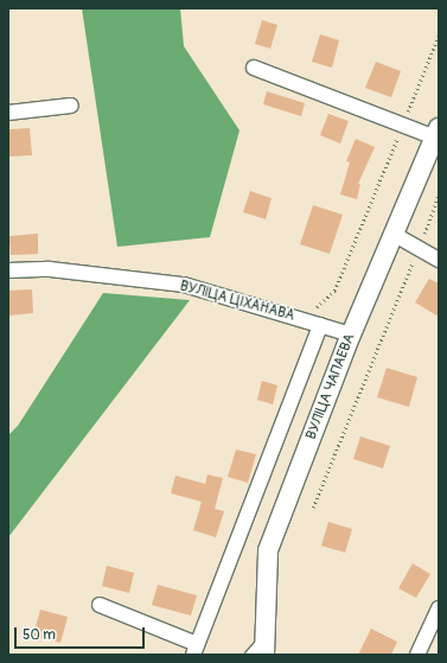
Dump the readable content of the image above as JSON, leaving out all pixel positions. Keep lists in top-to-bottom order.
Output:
{
  "streets": {
    "street": ["ВУЛІЦА ЦІХАНАВА", "ВУЛІЦА ЧАПАЕВА"]
  },
  "crossings": [
    ["ВУЛІЦА ЦІХАНАВА", "ВУЛІЦА ЧАПАЕВА"]
  ],
  "scale_bar": "50 m"
}
